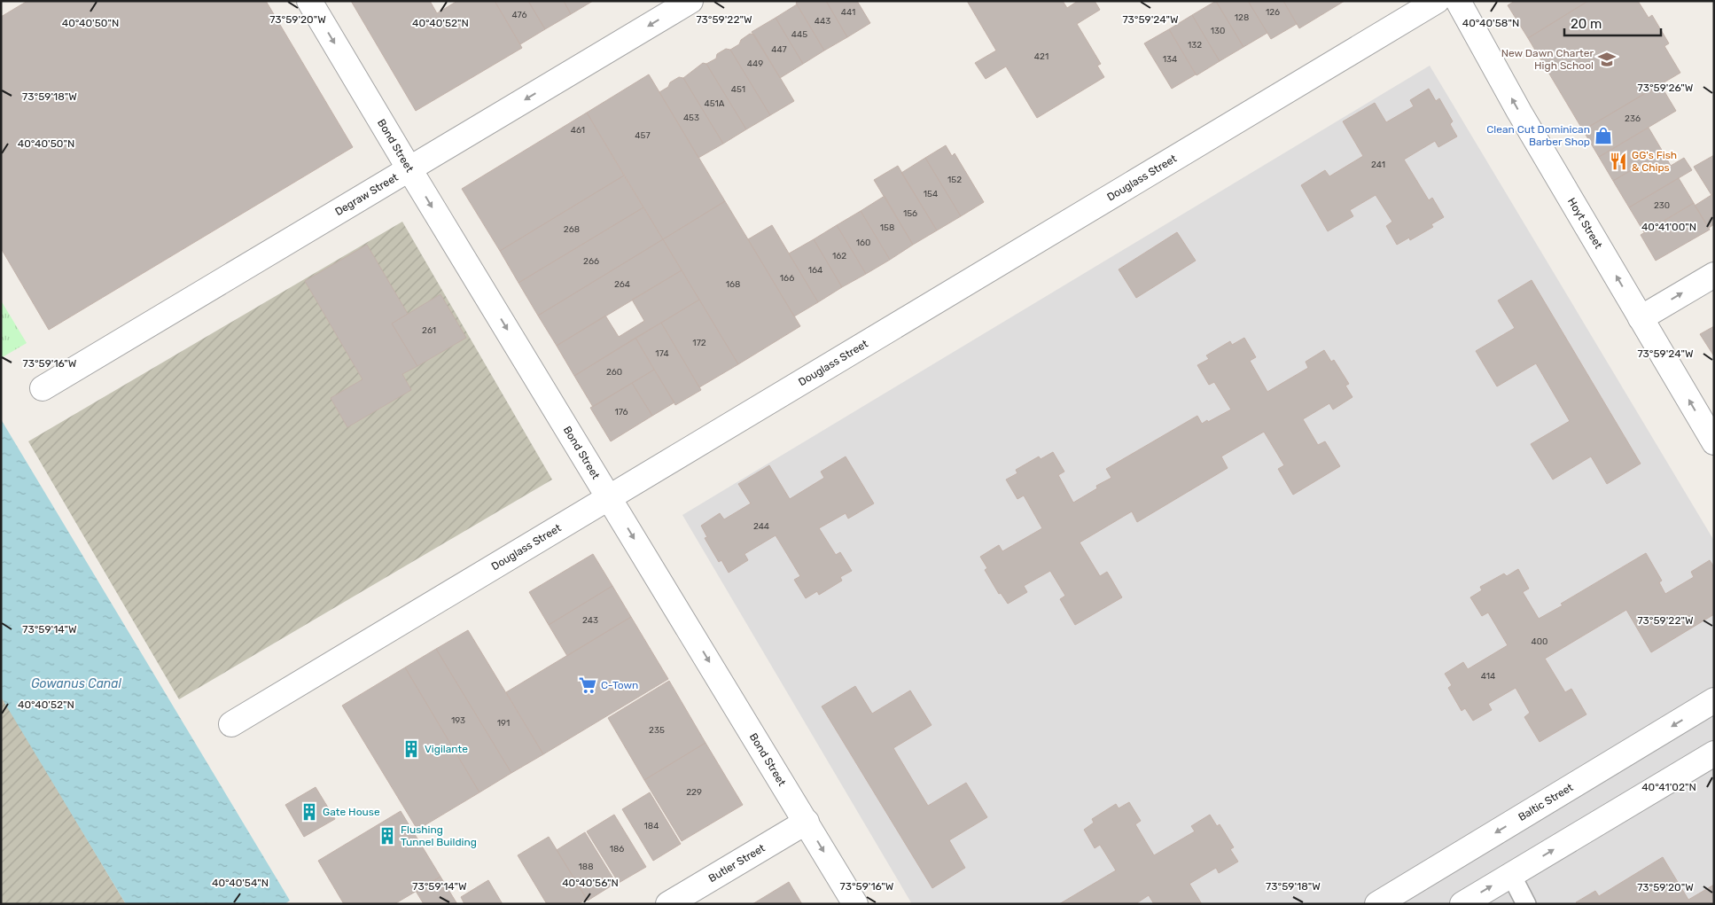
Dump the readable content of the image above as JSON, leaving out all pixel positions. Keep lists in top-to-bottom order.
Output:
{
  "streets": {
    "street": [
      "Bond Street",
      "Douglass Street",
      "Degraw Street",
      "Hoyt Street",
      "Baltic Street",
      "Butler Street"
    ]
  },
  "crossings": [
    ["Bond Street", "Douglass Street"],
    ["Bond Street", "Degraw Street"],
    ["Bond Street", "Butler Street"]
  ],
  "one_way": ["Bond Street", "Degraw Street", "Hoyt Street"],
  "water": ["Gowanus Canal"],
  "places": {
    "school or university": ["New Dawn Charter High School"],
    "shop": ["Clean Cut Dominican Barber Shop"],
    "restaurant": ["GG's Fish & Chips"],
    "supermarket": ["C-Town"],
    "building": ["Vigilante", "Gate House", "Flushing Tunnel Building"]
  },
  "house_numbers": [
    "441",
    "126",
    "476",
    "128",
    "443",
    "130",
    "445",
    "132",
    "447",
    "421",
    "134",
    "449",
    "451",
    "451A",
    "453",
    "236",
    "461",
    "457",
    "241",
    "152",
    "154",
    "230",
    "156",
    "158",
    "268",
    "160",
    "162",
    "266",
    "164",
    "166",
    "264",
    "168",
    "261",
    "172",
    "174",
    "260",
    "176",
    "244",
    "243",
    "400",
    "414",
    "193",
    "191",
    "235",
    "229",
    "184",
    "186",
    "188"
  ],
  "scale_bar": "20 m",
  "coordinates": [
    "73°59'20\"W",
    "73°59'22\"W",
    "73°59'24\"W",
    "40°40'50\"N",
    "40°40'52\"N",
    "40°40'58\"N",
    "73°59'26\"W",
    "73°59'18\"W",
    "40°41'00\"N",
    "73°59'16\"W",
    "73°59'14\"W",
    "40°41'02\"N",
    "40°40'54\"N",
    "40°40'56\"N"
  ]
}
